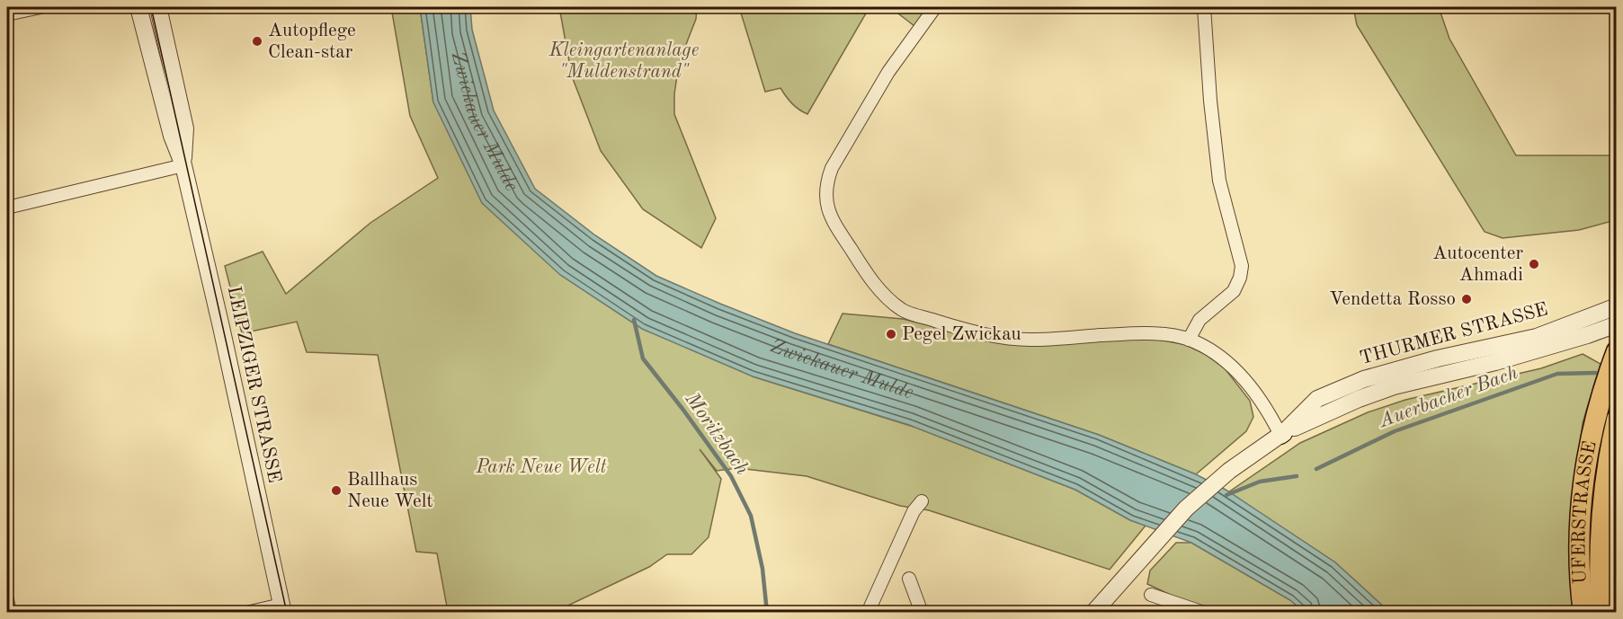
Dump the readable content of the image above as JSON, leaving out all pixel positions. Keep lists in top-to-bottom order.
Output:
{
  "streets": {
    "main road": ["UFERSTRASSE"],
    "street": ["THURMER STRASSE", "LEIPZIGER STRASSE"]
  },
  "water": ["Zwickauer Mulde", "Auerbacher Bach", "Moritzbach"],
  "parks": ["Kleingartenanlage \"Muldenstrand\"", "Park Neue Welt"],
  "places": [
    "Autopflege Clean-star",
    "Autocenter Ahmadi",
    "Vendetta Rosso",
    "Pegel Zwickau",
    "Ballhaus Neue Welt"
  ]
}
